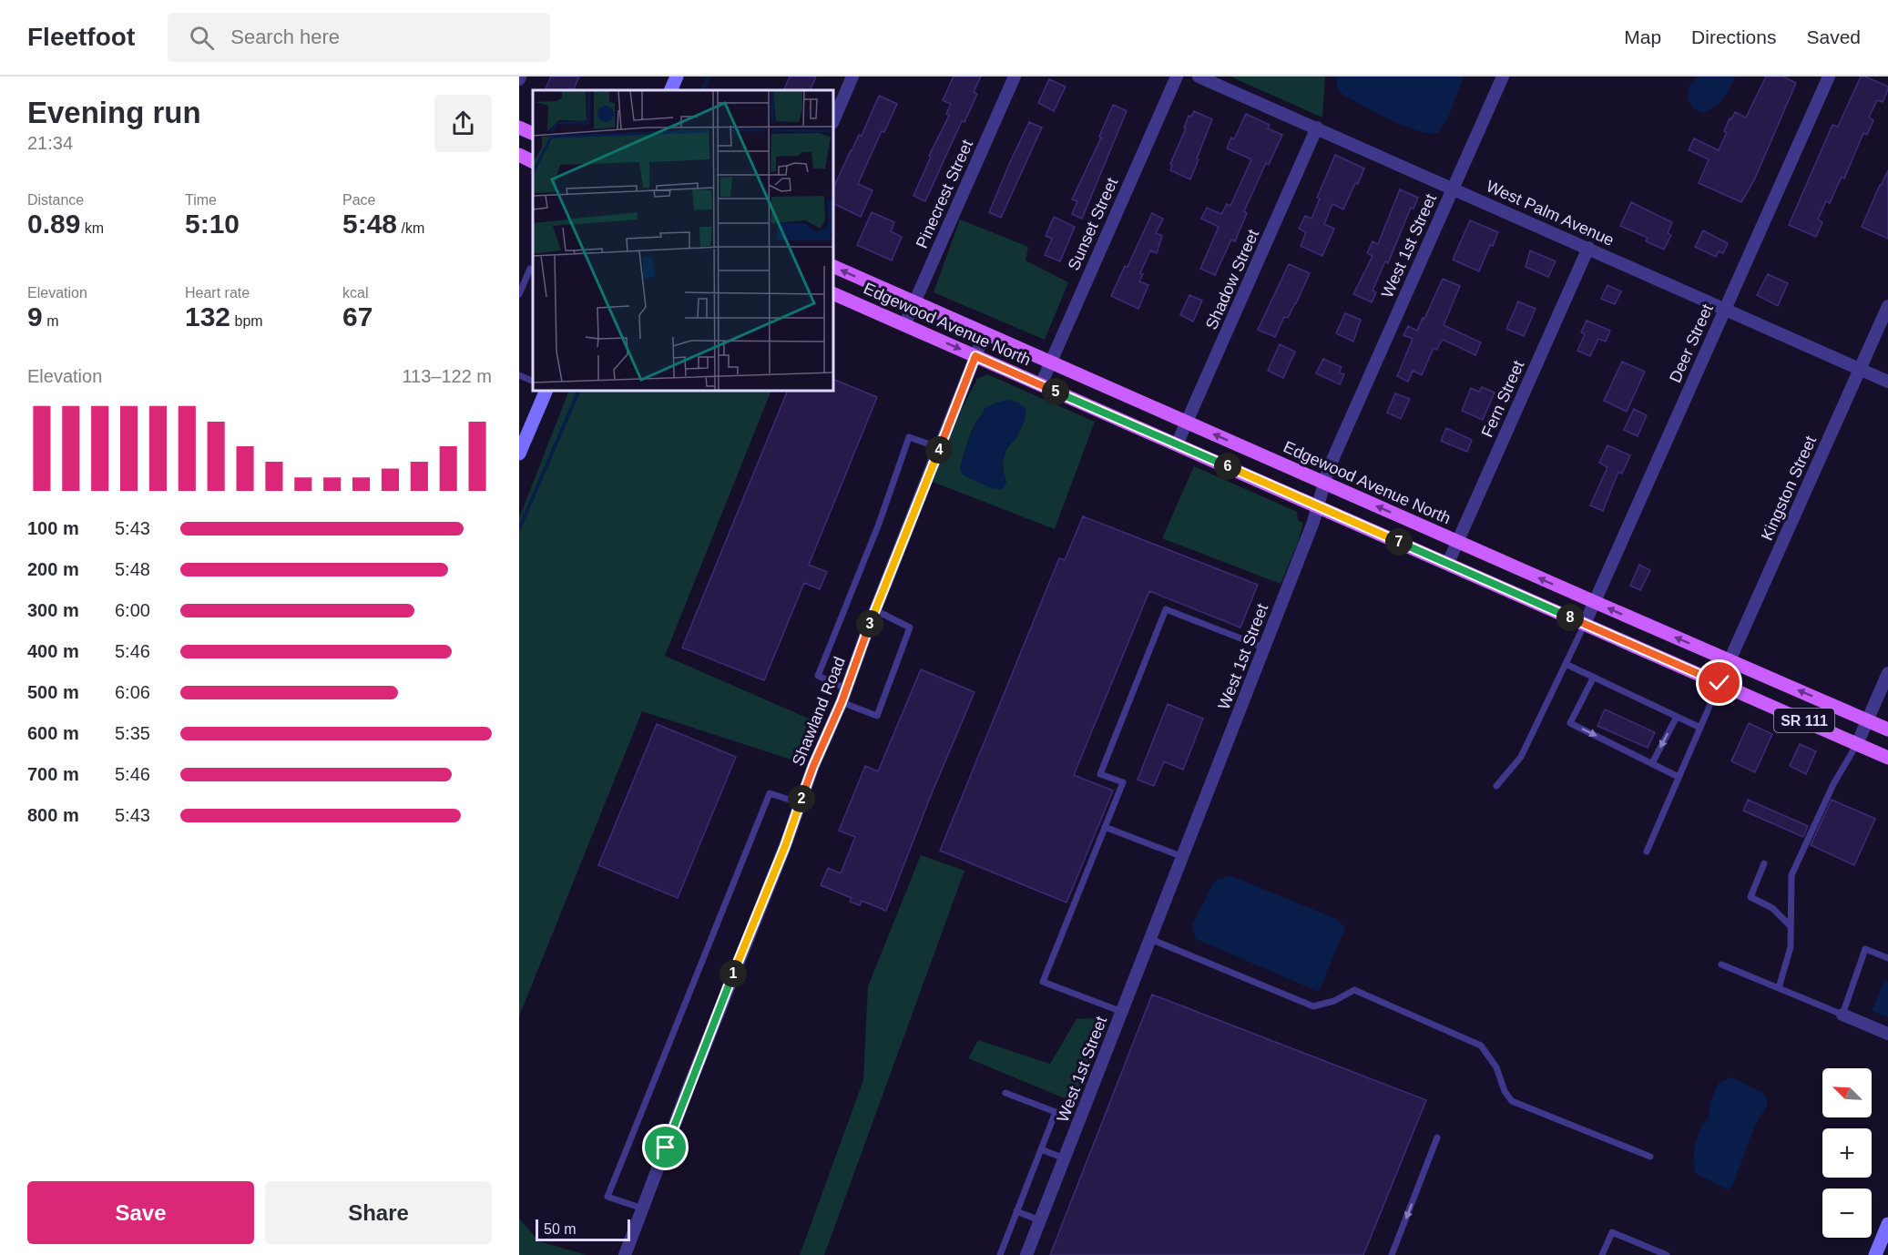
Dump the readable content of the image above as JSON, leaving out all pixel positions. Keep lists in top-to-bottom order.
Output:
{
  "streets": {
    "main road": ["Edgewood Avenue North", "SR 111"],
    "street": [
      "Pinecrest Street",
      "West Palm Avenue",
      "Sunset Street",
      "West 1st Street",
      "Shadow Street",
      "Deer Street",
      "Fern Street",
      "Kingston Street",
      "Shawland Road"
    ]
  },
  "crossings": [
    ["Pinecrest Street", "Edgewood Avenue North"],
    ["West Palm Avenue", "West 1st Street"],
    ["West Palm Avenue", "Shadow Street"],
    ["West Palm Avenue", "Deer Street"],
    ["West Palm Avenue", "Fern Street"],
    ["West Palm Avenue", "Kingston Street"],
    ["Sunset Street", "Edgewood Avenue North"],
    ["West 1st Street", "Edgewood Avenue North"],
    ["Shadow Street", "Edgewood Avenue North"],
    ["Edgewood Avenue North", "Deer Street"],
    ["Edgewood Avenue North", "Fern Street"],
    ["Edgewood Avenue North", "Kingston Street"],
    ["Edgewood Avenue North", "Shawland Road"]
  ],
  "scale_bar": "50 m",
  "north": "top left",
  "page": {
    "header": "Fleetfoot",
    "search": "Search here",
    "nav": ["Map", "Directions", "Saved"],
    "heading": ["Evening run", "21:34"],
    "stats": [
      ["Distance", "0.89 km"],
      ["Time", "5:10"],
      ["Pace", "5:48 /km"],
      ["Elevation", "9 m"],
      ["Heart rate", "132 bpm"],
      ["kcal", "67"]
    ],
    "chart": ["Elevation", "113–122 m"],
    "pins": [
      "5",
      "4",
      "6",
      "7",
      "8",
      "3",
      "2",
      "1"
    ],
    "list": [
      {
        "name": "100 m",
        "note": "5:43"
      },
      {
        "name": "200 m",
        "note": "5:48"
      },
      {
        "name": "300 m",
        "note": "6:00"
      },
      {
        "name": "400 m",
        "note": "5:46"
      },
      {
        "name": "500 m",
        "note": "6:06"
      },
      {
        "name": "600 m",
        "note": "5:35"
      },
      {
        "name": "700 m",
        "note": "5:46"
      },
      {
        "name": "800 m",
        "note": "5:43"
      }
    ],
    "map_buttons": ["+", "−"],
    "buttons": ["Save", "Share"],
    "scale": "50 m"
  }
}
